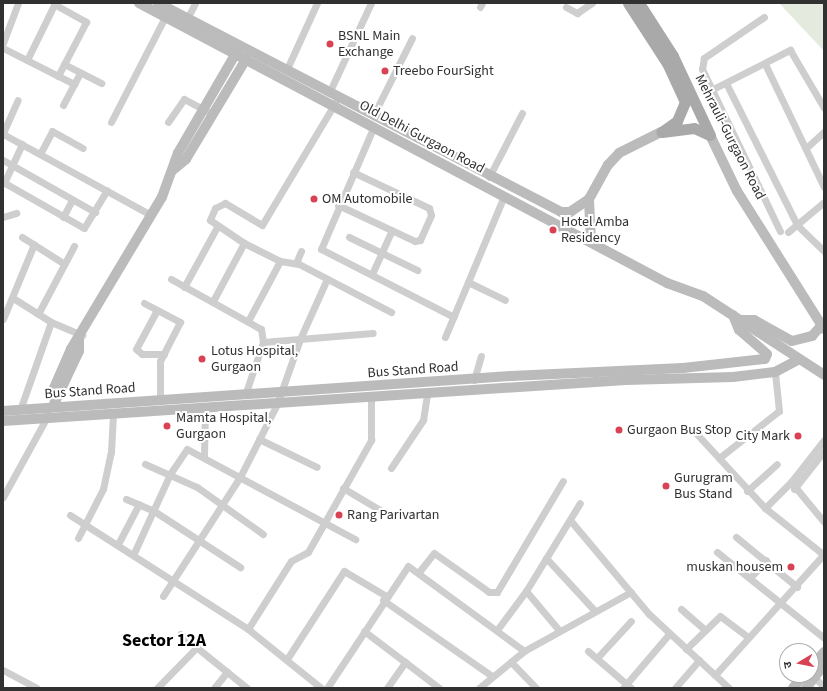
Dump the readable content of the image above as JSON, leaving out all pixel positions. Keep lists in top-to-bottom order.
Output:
{
  "streets": {
    "main road": ["Mehrauli-Gurgaon Road"],
    "street": ["Old Delhi Gurgaon Road", "Bus Stand Road"]
  },
  "crossings": [
    ["Old Delhi Gurgaon Road", "Bus Stand Road"]
  ],
  "districts": ["Sector 12A"],
  "places": [
    "BSNL Main Exchange",
    "Treebo FourSight",
    "OM Automobile",
    "Hotel Amba Residency",
    "Lotus Hospital, Gurgaon",
    "Mamta Hospital, Gurgaon",
    "Gurgaon Bus Stop",
    "City Mark",
    "Gurugram Bus Stand",
    "Rang Parivartan",
    "muskan housem"
  ],
  "north": "left"
}
